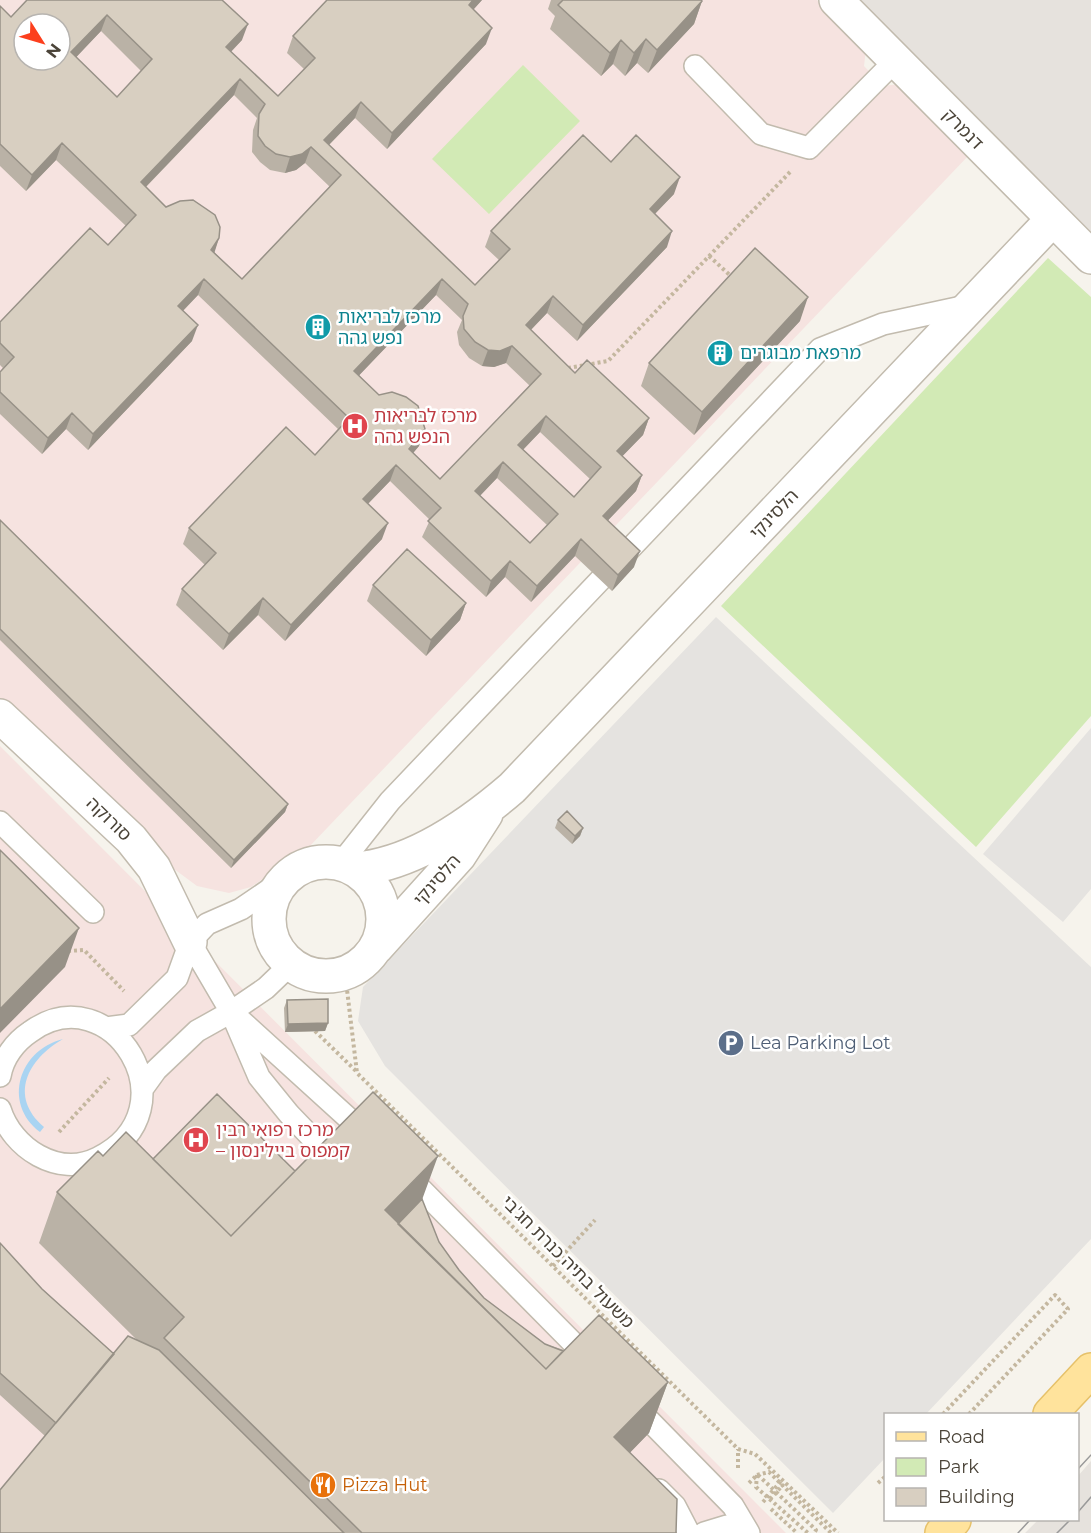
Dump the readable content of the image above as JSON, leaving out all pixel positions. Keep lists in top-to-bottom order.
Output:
{
  "streets": {
    "street": ["דנמרק", "הלסינקי", "סורוקה"],
    "path": ["משעול בתיה כנרת חג'בי"]
  },
  "crossings": [
    ["דנמרק", "הלסינקי"]
  ],
  "places": {
    "building": ["מרכז לבריאות נפש גהה", "מרפאת מבוגרים"],
    "hospital": ["מרכז לבריאות הנפש גהה", "מרכז רפואי רבין – קמפוס ביילינסון"],
    "parking": ["Lea Parking Lot"],
    "restaurant": ["Pizza Hut"]
  },
  "legend": ["Road", "Park", "Building"],
  "north": "bottom right"
}
